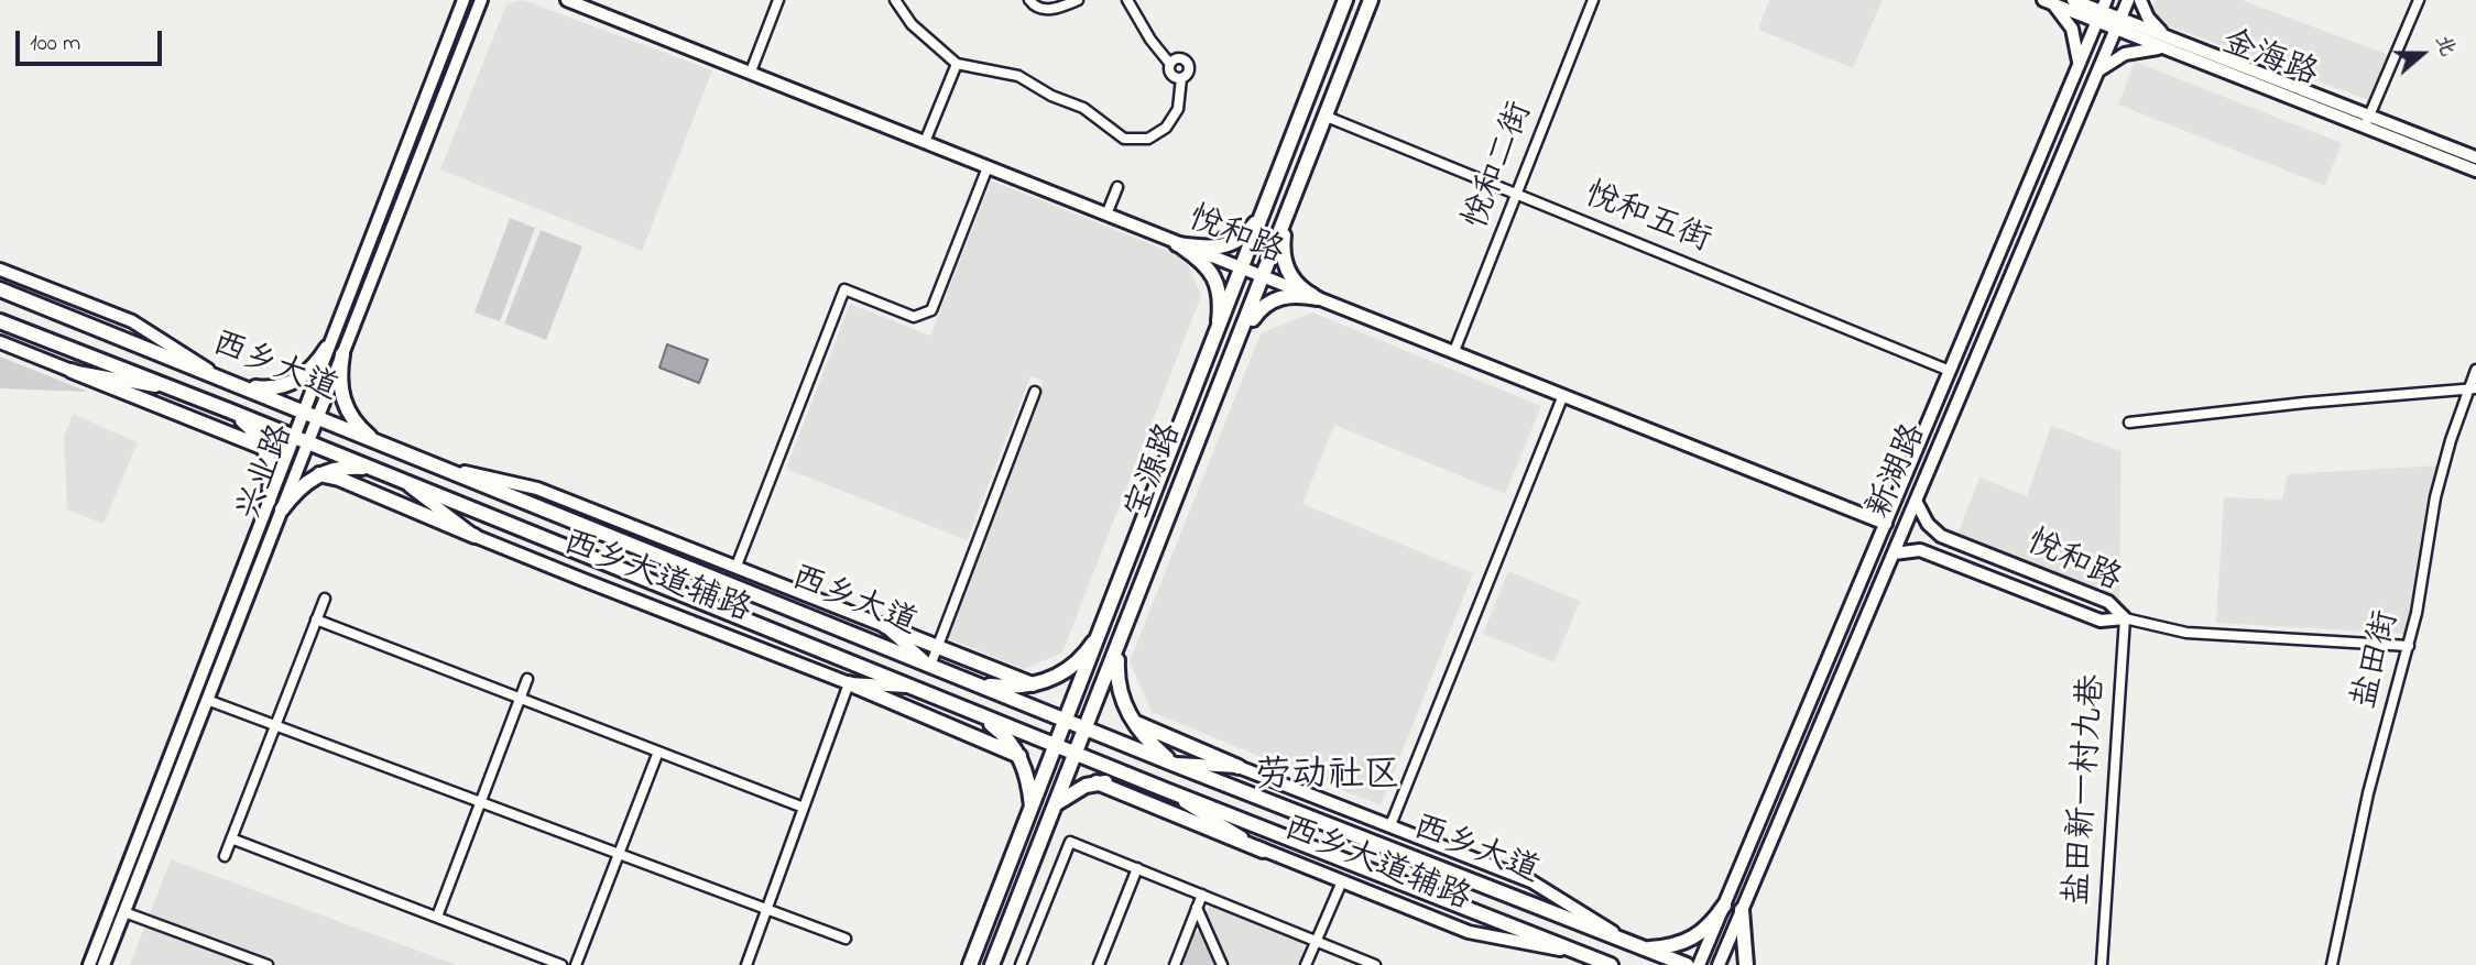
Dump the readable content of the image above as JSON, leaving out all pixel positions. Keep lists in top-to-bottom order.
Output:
{
  "streets": {
    "main road": ["西乡大道", "宝源路"],
    "street": [
      "金海路",
      "悦和二街",
      "悦和五街",
      "悦和路",
      "新湖路",
      "兴业路",
      "西乡大道辅路",
      "盐田街",
      "盐田新一村九巷"
    ]
  },
  "crossings": [
    ["金海路", "新湖路"],
    ["悦和二街", "悦和五街"],
    ["悦和二街", "悦和路"],
    ["悦和五街", "宝源路"],
    ["悦和五街", "新湖路"],
    ["悦和路", "宝源路"],
    ["悦和路", "新湖路"],
    ["悦和路", "盐田新一村九巷"],
    ["西乡大道", "宝源路"],
    ["西乡大道", "兴业路"],
    ["西乡大道", "西乡大道辅路"]
  ],
  "districts": ["劳动社区"],
  "scale_bar": "100 m",
  "north": "right"
}
